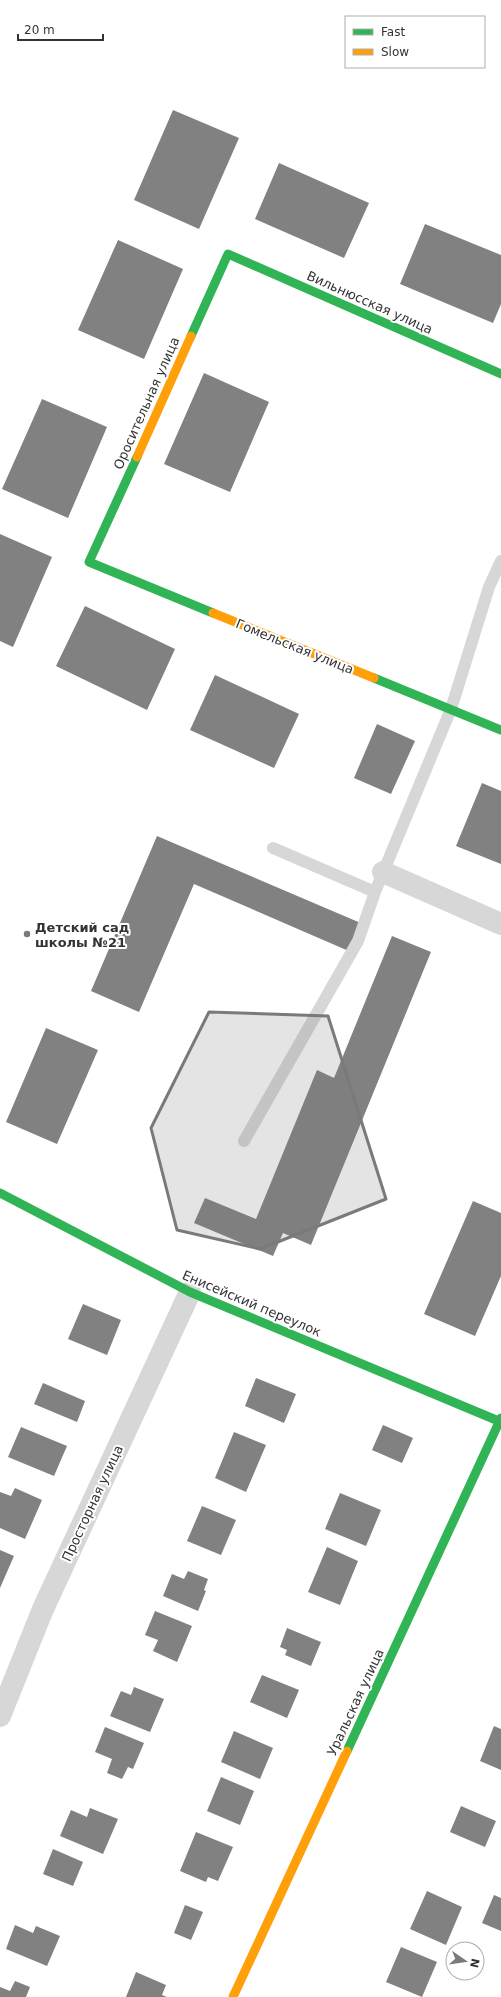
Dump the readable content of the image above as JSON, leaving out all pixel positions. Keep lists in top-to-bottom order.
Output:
{
  "streets": {
    "street": [
      "Вильнюсская улица",
      "Оросительная улица",
      "Гомельская улица",
      "Енисейский переулок",
      "Просторная улица",
      "Уральская улица"
    ]
  },
  "crossings": [
    ["Вильнюсская улица", "Оросительная улица"],
    ["Оросительная улица", "Гомельская улица"],
    ["Енисейский переулок", "Просторная улица"],
    ["Енисейский переулок", "Уральская улица"]
  ],
  "places": ["Детский сад школы №21"],
  "legend": ["Fast", "Slow"],
  "scale_bar": "20 m",
  "north": "right"
}
